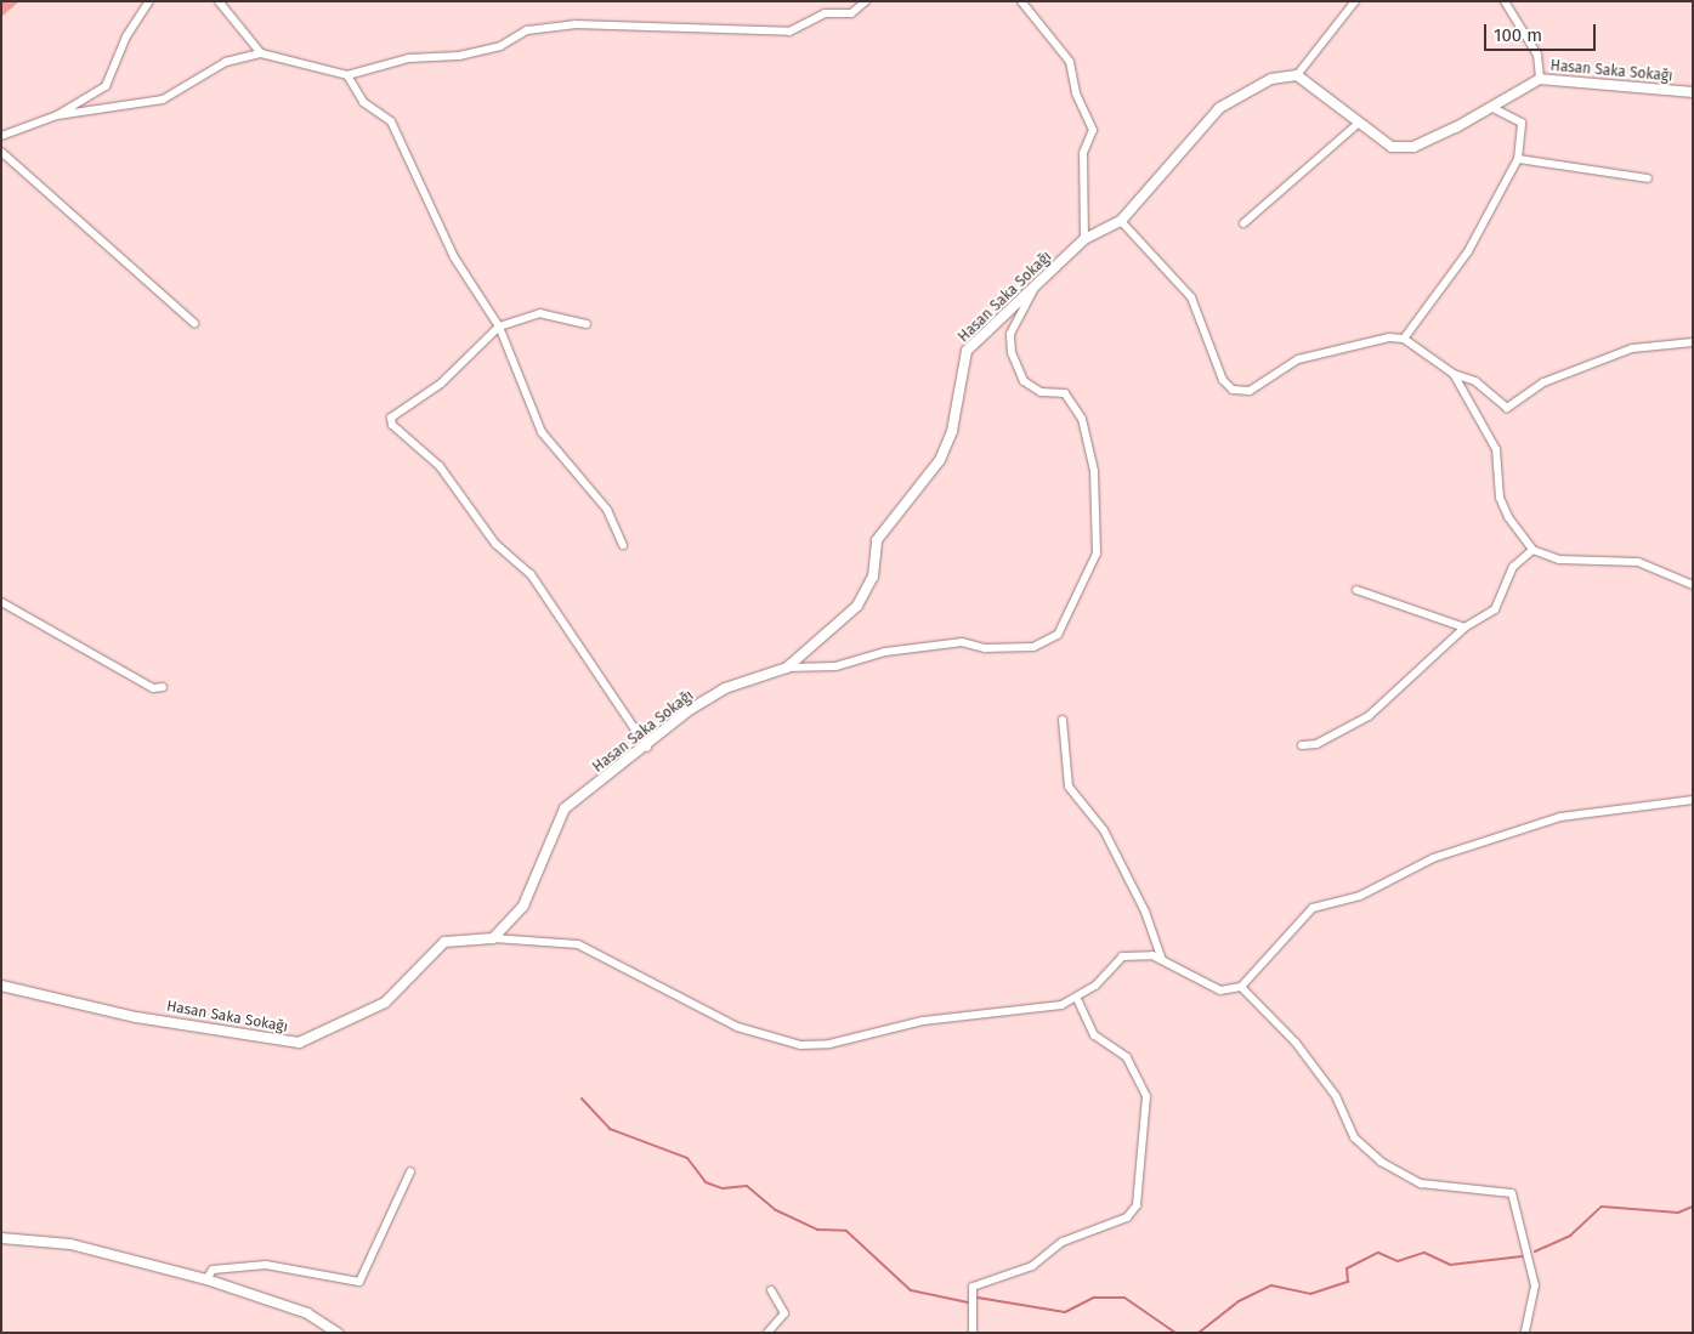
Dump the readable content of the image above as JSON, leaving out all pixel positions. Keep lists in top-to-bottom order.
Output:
{
  "streets": {
    "street": ["Hasan Saka Sokağı"]
  },
  "scale_bar": "100 m"
}
